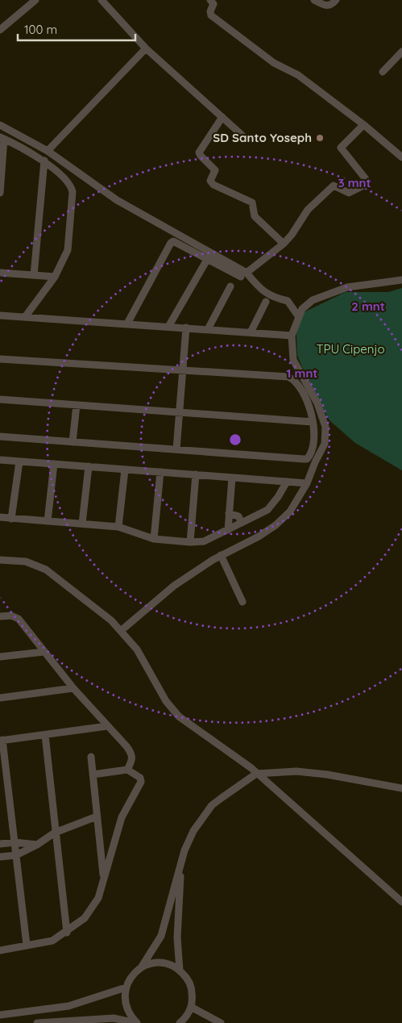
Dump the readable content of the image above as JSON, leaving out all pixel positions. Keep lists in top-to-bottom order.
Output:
{
  "parks": ["TPU Cipenjo"],
  "places": ["SD Santo Yoseph"],
  "scale_bar": "100 m",
  "rings": ["3 mnt", "2 mnt", "1 mnt"]
}
